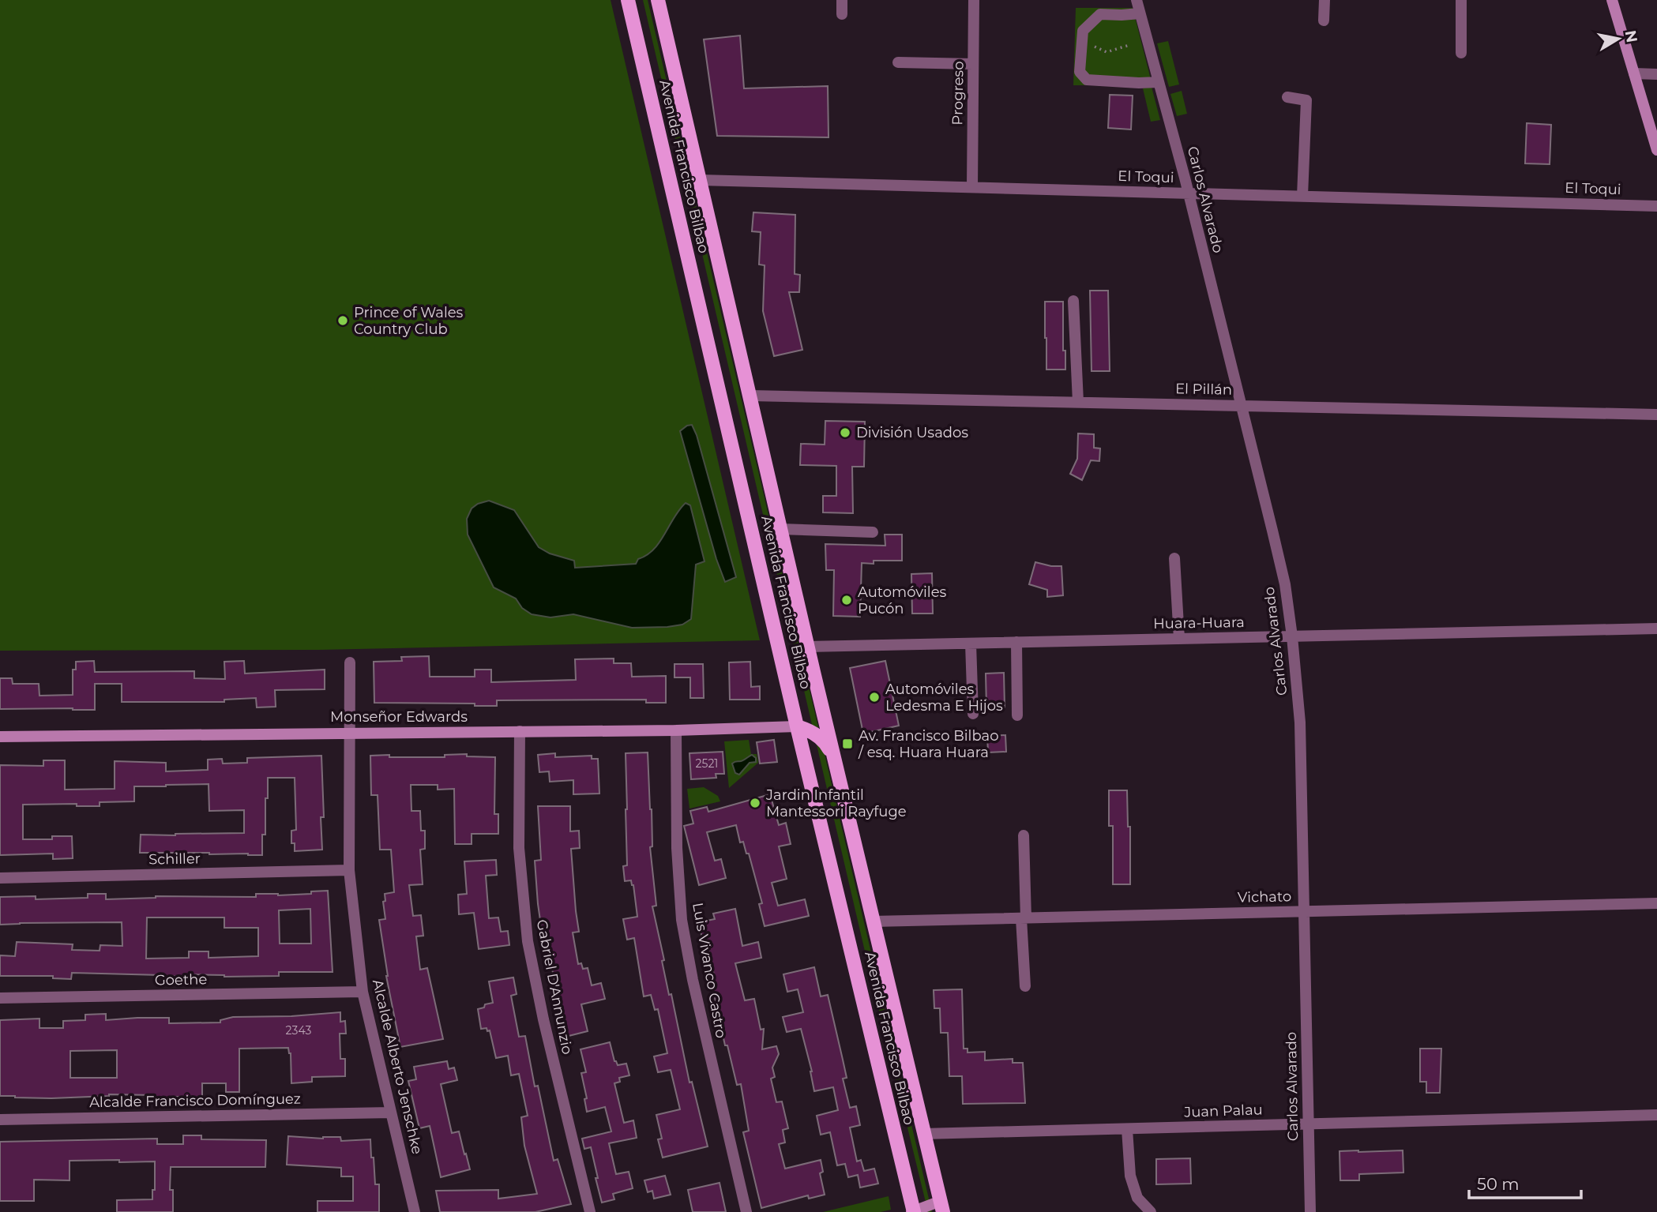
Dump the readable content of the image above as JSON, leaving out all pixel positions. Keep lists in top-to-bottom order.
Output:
{
  "streets": {
    "main road": ["Avenida Francisco Bilbao"],
    "street": [
      "Progreso",
      "El Toqui",
      "Carlos Alvarado",
      "El Pillán",
      "Huara-Huara",
      "Monseñor Edwards",
      "Schiller",
      "Vichato",
      "Luis Vivanco Castro",
      "Goethe",
      "Gabriel D'Annunzio",
      "Alcalde Alberto Jenschke",
      "Alcalde Francisco Domínguez",
      "Juan Palau"
    ]
  },
  "crossings": [
    ["Progreso", "El Toqui"],
    ["Avenida Francisco Bilbao", "El Toqui"],
    ["Avenida Francisco Bilbao", "El Pillán"],
    ["Avenida Francisco Bilbao", "Huara-Huara"],
    ["Avenida Francisco Bilbao", "Monseñor Edwards"],
    ["Avenida Francisco Bilbao", "Vichato"],
    ["Avenida Francisco Bilbao", "Juan Palau"],
    ["El Toqui", "Carlos Alvarado"],
    ["Carlos Alvarado", "El Pillán"],
    ["Carlos Alvarado", "Huara-Huara"],
    ["Carlos Alvarado", "Vichato"],
    ["Carlos Alvarado", "Juan Palau"],
    ["Monseñor Edwards", "Luis Vivanco Castro"],
    ["Monseñor Edwards", "Gabriel D'Annunzio"],
    ["Monseñor Edwards", "Alcalde Alberto Jenschke"],
    ["Schiller", "Alcalde Alberto Jenschke"],
    ["Goethe", "Alcalde Alberto Jenschke"],
    ["Alcalde Alberto Jenschke", "Alcalde Francisco Domínguez"]
  ],
  "places": {
    "other": [
      "Prince of Wales Country Club",
      "División Usados",
      "Automóviles Pucón",
      "Automóviles Ledesma E Hijos",
      "Jardin Infantil Mantessori Rayfuge"
    ],
    "transit": ["Av. Francisco Bilbao / esq. Huara Huara"]
  },
  "house_numbers": ["2521", "2343"],
  "scale_bar": "50 m",
  "north": "right"
}
